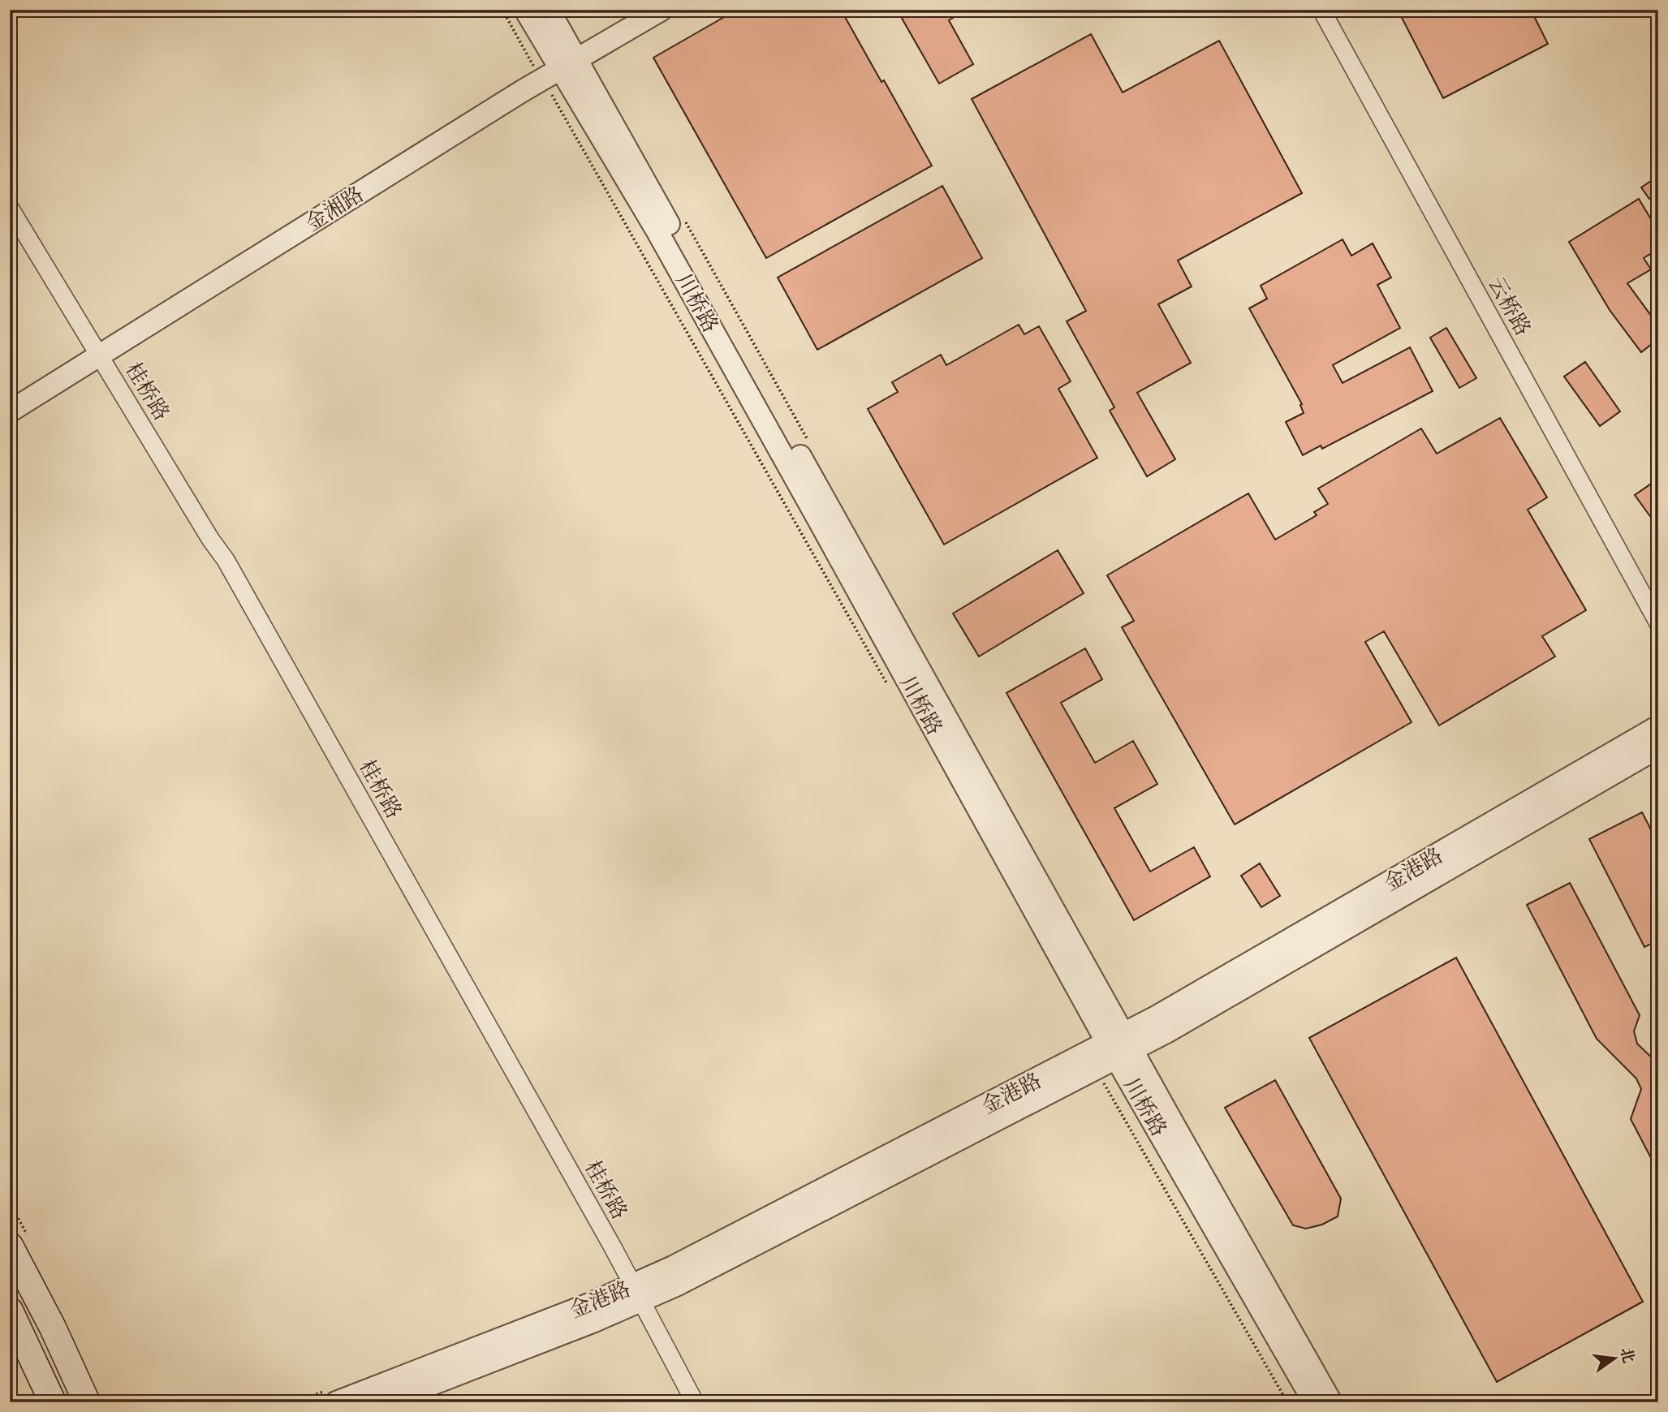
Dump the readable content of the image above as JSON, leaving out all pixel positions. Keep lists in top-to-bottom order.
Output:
{
  "streets": {
    "street": [
      "金湘路",
      "川桥路",
      "云桥路",
      "桂桥路",
      "金港路"
    ]
  },
  "crossings": [
    ["金湘路", "川桥路"],
    ["金湘路", "桂桥路"],
    ["川桥路", "金港路"],
    ["桂桥路", "金港路"]
  ],
  "north": "right"
}
